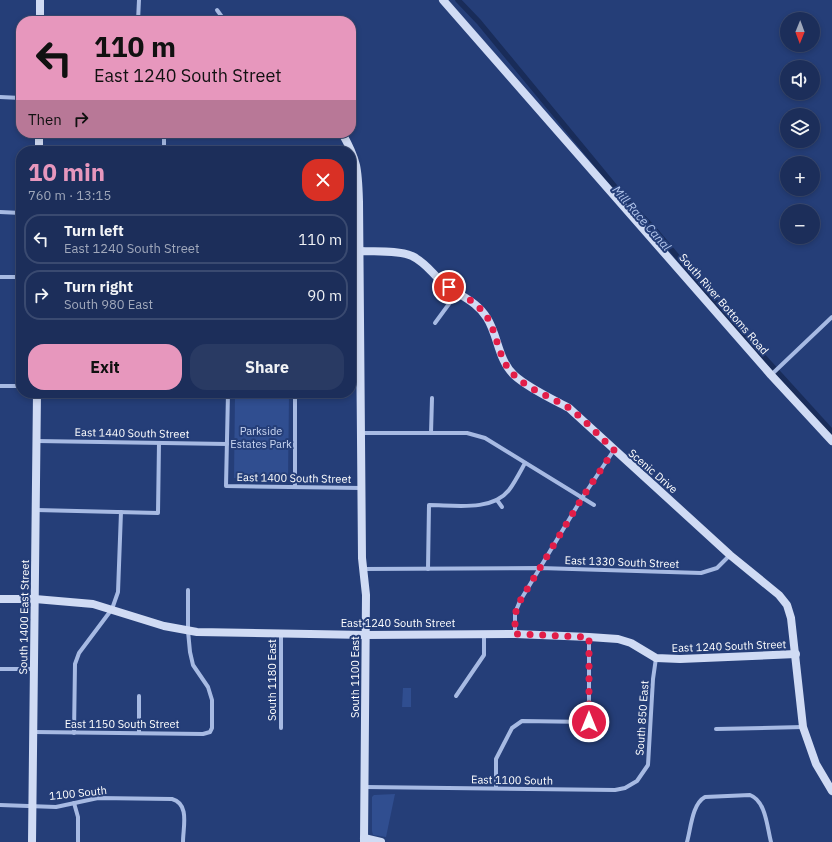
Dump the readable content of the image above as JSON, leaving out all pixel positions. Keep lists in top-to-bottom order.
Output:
{
  "streets": {
    "street": [
      "South River Bottoms Road",
      "East 1440 South Street",
      "Scenic Drive",
      "East 1400 South Street",
      "East 1330 South Street",
      "South 1400 East Street",
      "East 1240 South Street",
      "South 1100 East",
      "South 1180 East",
      "South 850 East",
      "East 1150 South Street",
      "East 1100 South",
      "1100 South"
    ]
  },
  "crossings": [
    ["East 1440 South Street", "East 1400 South Street"],
    ["East 1440 South Street", "South 1400 East Street"],
    ["Scenic Drive", "East 1330 South Street"],
    ["Scenic Drive", "East 1240 South Street"],
    ["Scenic Drive", "South 1100 East"],
    ["East 1400 South Street", "South 1100 East"],
    ["East 1330 South Street", "South 1100 East"],
    ["South 1400 East Street", "East 1240 South Street"],
    ["South 1400 East Street", "East 1150 South Street"],
    ["South 1400 East Street", "1100 South"],
    ["East 1240 South Street", "South 1100 East"],
    ["East 1240 South Street", "South 1180 East"],
    ["East 1240 South Street", "South 850 East"],
    ["East 1240 South Street", "East 1150 South Street"],
    ["South 1100 East", "East 1100 South"],
    ["South 850 East", "East 1100 South"]
  ],
  "water": ["Mill Race Canal"],
  "parks": ["Parkside Estates Park"],
  "north": "bottom",
  "page": {
    "map_buttons": ["+", "−"],
    "turn": ["110 m", "East 1240 South Street"],
    "then": "Then",
    "heading": ["10 min", "760 m · 13:15"],
    "list": [
      {
        "name": "Turn left",
        "note": "East 1240 South Street",
        "value": "110 m"
      },
      {
        "name": "Turn right",
        "note": "South 980 East",
        "value": "90 m"
      }
    ],
    "buttons": ["Exit", "Share"]
  }
}
